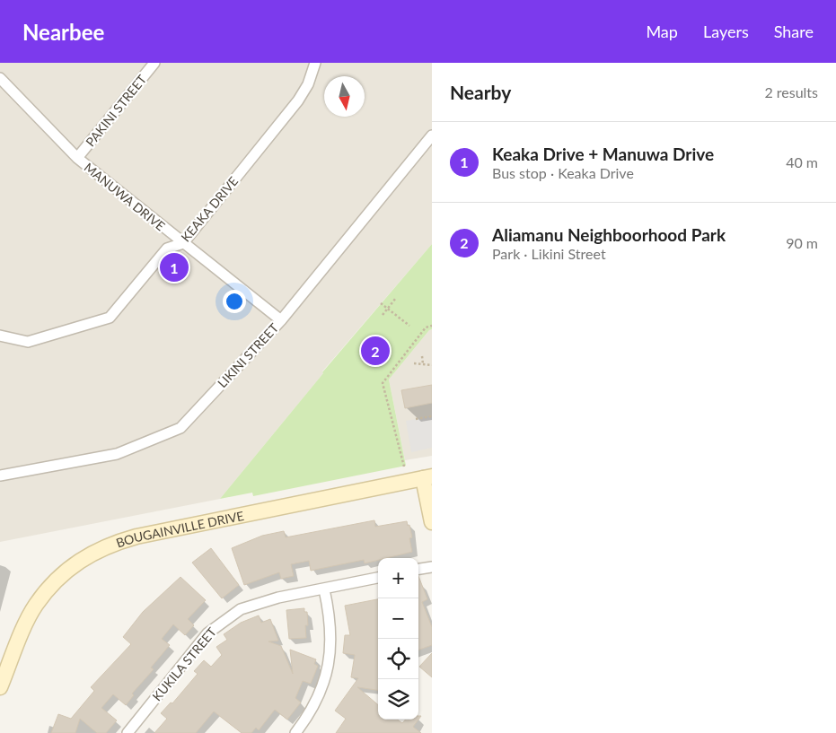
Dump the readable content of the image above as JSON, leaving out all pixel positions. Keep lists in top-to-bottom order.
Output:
{
  "streets": {
    "street": [
      "PAKINI STREET",
      "MANUWA DRIVE",
      "KEAKA DRIVE",
      "LIKINI STREET",
      "BOUGAINVILLE DRIVE",
      "KUKILA STREET"
    ]
  },
  "crossings": [
    ["PAKINI STREET", "MANUWA DRIVE"],
    ["MANUWA DRIVE", "KEAKA DRIVE"],
    ["MANUWA DRIVE", "LIKINI STREET"]
  ],
  "north": "bottom",
  "page": {
    "header": "Nearbee",
    "nav": ["Map", "Layers", "Share"],
    "heading": ["Nearby", "2 results"],
    "list": [
      {
        "mark": "1",
        "name": "Keaka Drive + Manuwa Drive",
        "note": "Bus stop · Keaka Drive",
        "value": "40 m"
      },
      {
        "mark": "2",
        "name": "Aliamanu Neighboorhood Park",
        "note": "Park · Likini Street",
        "value": "90 m"
      }
    ],
    "pins": ["1", "2"],
    "map_buttons": ["+", "−"]
  }
}
